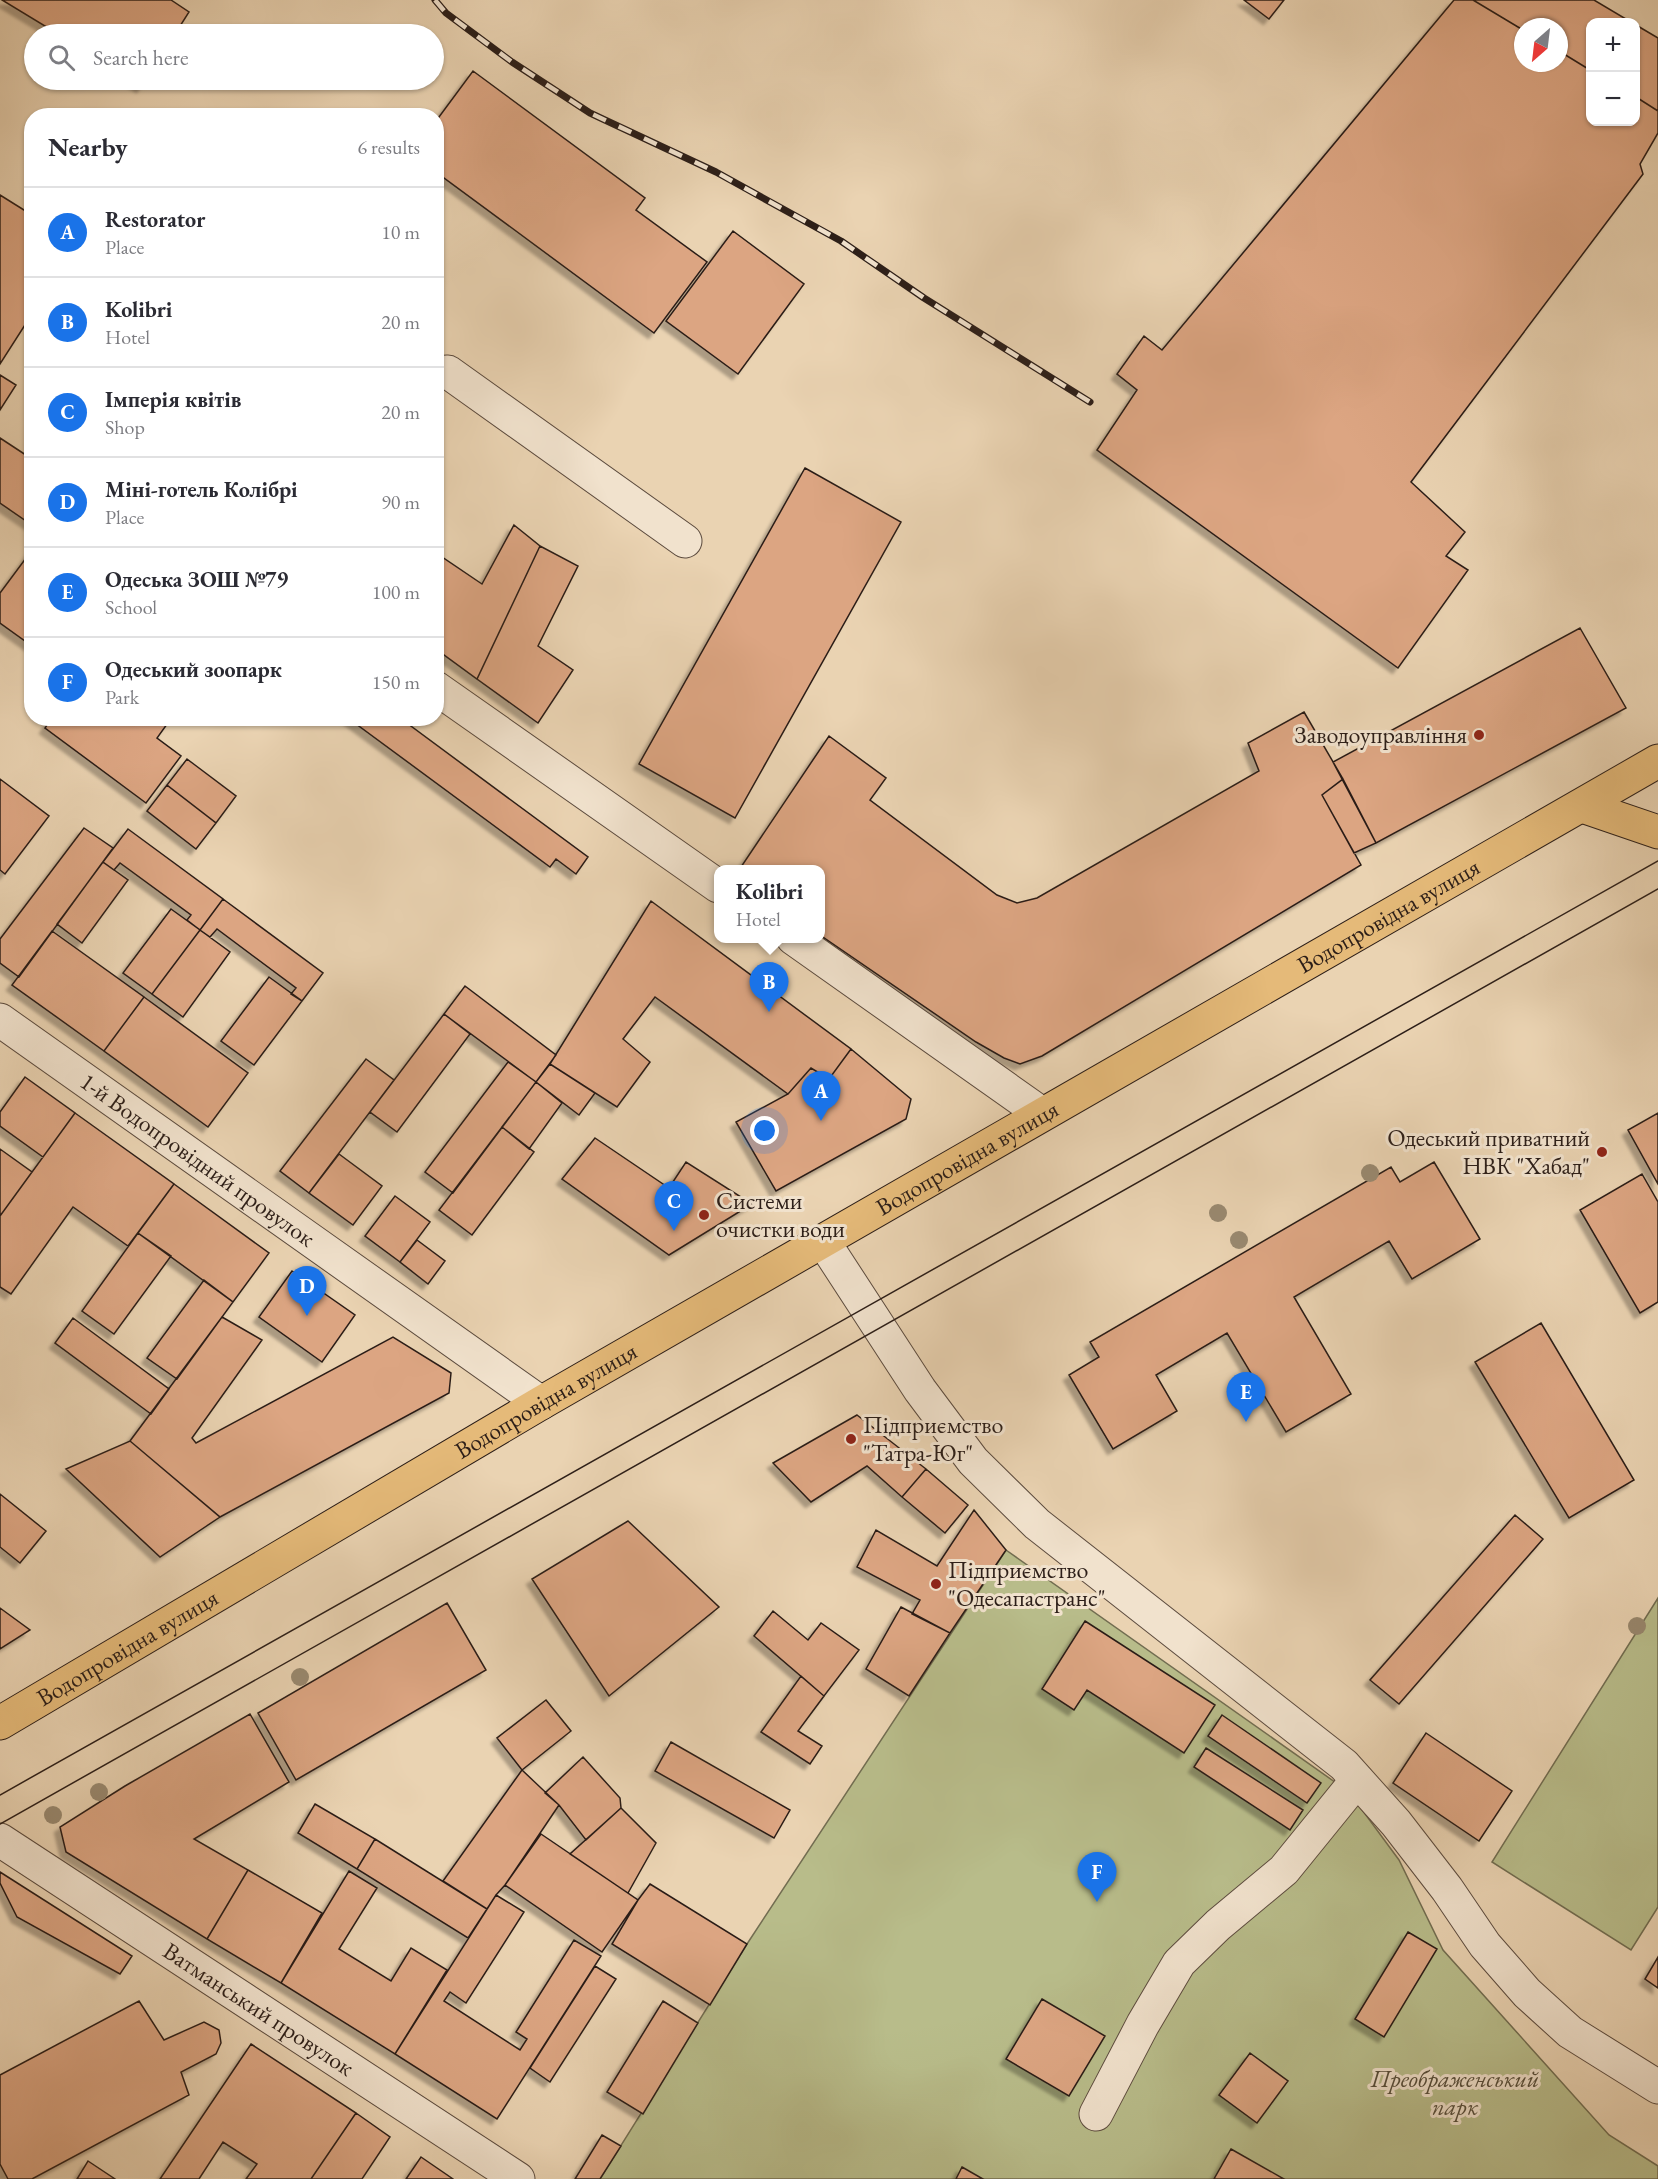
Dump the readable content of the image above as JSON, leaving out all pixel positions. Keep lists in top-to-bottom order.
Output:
{
  "streets": {
    "main road": ["Водопровідна вулиця"],
    "street": ["1-й Водопровідний провулок", "Ватманський провулок"]
  },
  "crossings": [
    ["Водопровідна вулиця", "1-й Водопровідний провулок"]
  ],
  "parks": ["Преображенський парк"],
  "places": [
    "Заводоуправління",
    "Одеський приватний НВК \"Хабад\"",
    "Системи очистки води",
    "Підприємство \"Татра-Юг\"",
    "Підприємство \"Одесапастранс\""
  ],
  "north": "bottom left",
  "page": {
    "map_buttons": ["+", "−"],
    "search": "Search here",
    "heading": ["Nearby", "6 results"],
    "list": [
      {
        "mark": "A",
        "name": "Restorator",
        "note": "Place",
        "value": "10 m"
      },
      {
        "mark": "B",
        "name": "Kolibri",
        "note": "Hotel",
        "value": "20 m"
      },
      {
        "mark": "C",
        "name": "Імперія квітів",
        "note": "Shop",
        "value": "20 m"
      },
      {
        "mark": "D",
        "name": "Міні-готель Колібрі",
        "note": "Place",
        "value": "90 m"
      },
      {
        "mark": "E",
        "name": "Одеська ЗОШ №79",
        "note": "School",
        "value": "100 m"
      },
      {
        "mark": "F",
        "name": "Одеський зоопарк",
        "note": "Park",
        "value": "150 m"
      }
    ],
    "popup": ["Kolibri", "Hotel"],
    "pins": [
      "B",
      "A",
      "C",
      "D",
      "E",
      "F"
    ]
  }
}
